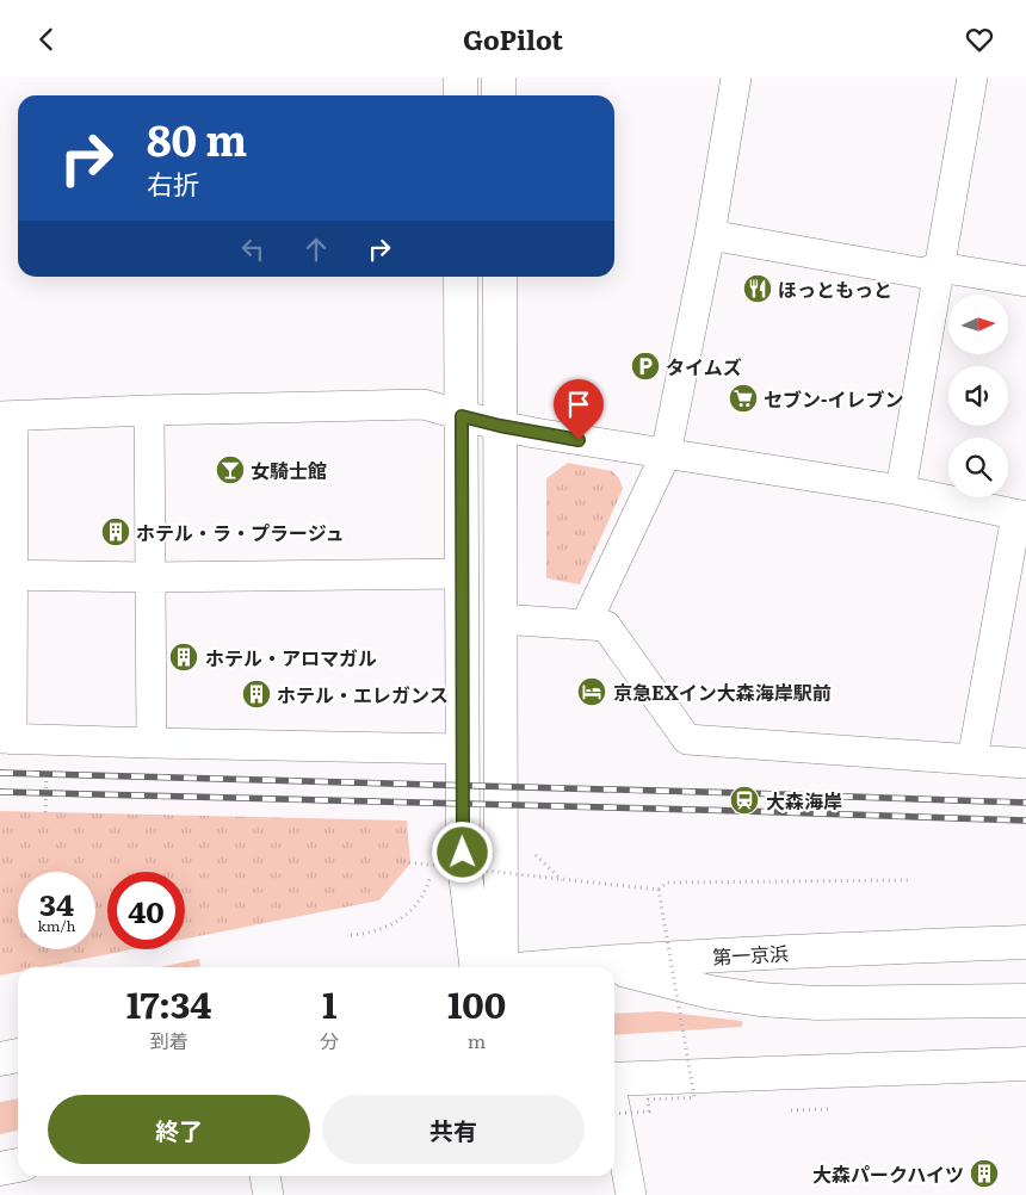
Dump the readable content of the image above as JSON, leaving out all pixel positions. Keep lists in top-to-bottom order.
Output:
{
  "streets": {
    "main road": ["第一京浜"]
  },
  "places": {
    "restaurant": ["ほっともっと"],
    "parking": ["タイムズ"],
    "supermarket": ["セブン-イレブン"],
    "bar": ["女騎士館"],
    "building": [
      "ホテル・ラ・プラージュ",
      "ホテル・アロマガル",
      "ホテル・エレガンス",
      "大森パークハイツ"
    ],
    "hotel": ["京急EXイン大森海岸駅前"],
    "station": ["大森海岸"]
  },
  "north": "right",
  "page": {
    "header": "GoPilot",
    "turn": ["80 m", "右折"],
    "speed": "34 km/h",
    "limit": "40",
    "eta": [
      "17:34",
      "到着",
      "1",
      "分",
      "100",
      "m"
    ],
    "buttons": ["終了", "共有"]
  }
}
